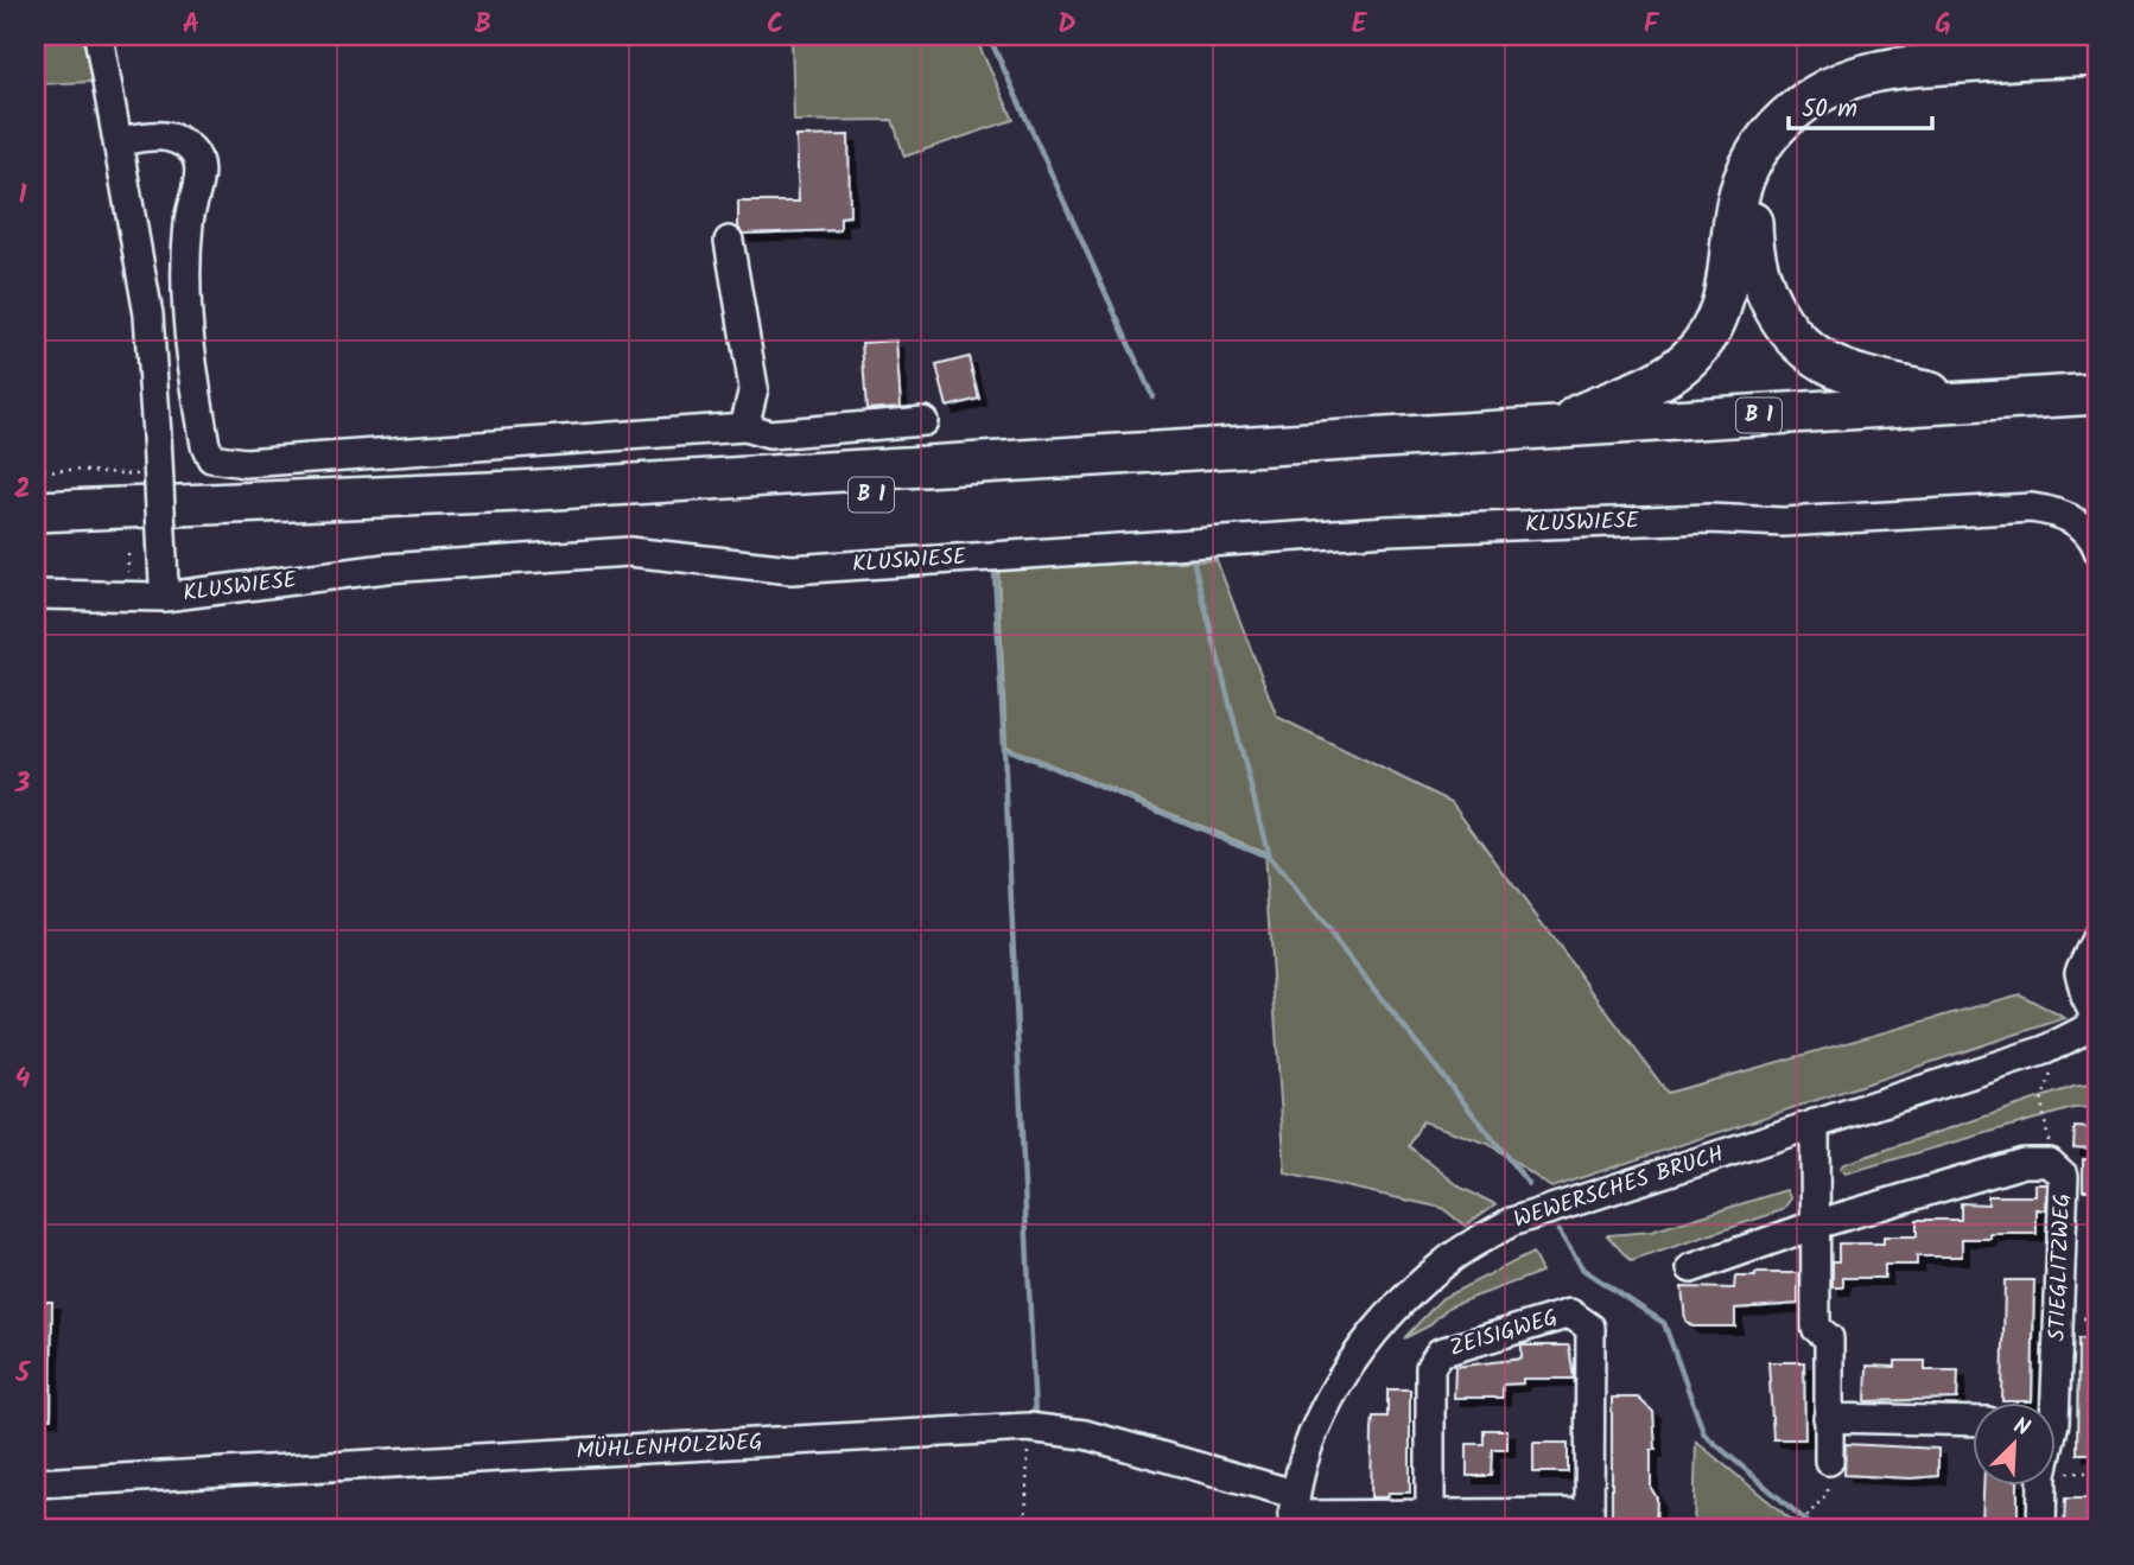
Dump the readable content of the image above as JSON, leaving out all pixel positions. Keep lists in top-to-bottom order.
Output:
{
  "streets": {
    "highway": ["B 1"],
    "street": [
      "KLUSWIESE",
      "WEWERSCHES BRUCH",
      "STIEGLITZWEG",
      "ZEISIGWEG",
      "MÜHLENHOLZWEG"
    ]
  },
  "crossings": [
    ["WEWERSCHES BRUCH", "ZEISIGWEG"],
    ["WEWERSCHES BRUCH", "MÜHLENHOLZWEG"],
    ["ZEISIGWEG", "MÜHLENHOLZWEG"]
  ],
  "scale_bar": "50 m",
  "north": "top right",
  "grid": {
    "columns": [
      "A",
      "B",
      "C",
      "D",
      "E",
      "F",
      "G"
    ],
    "rows": [
      "1",
      "2",
      "3",
      "4",
      "5"
    ]
  }
}
